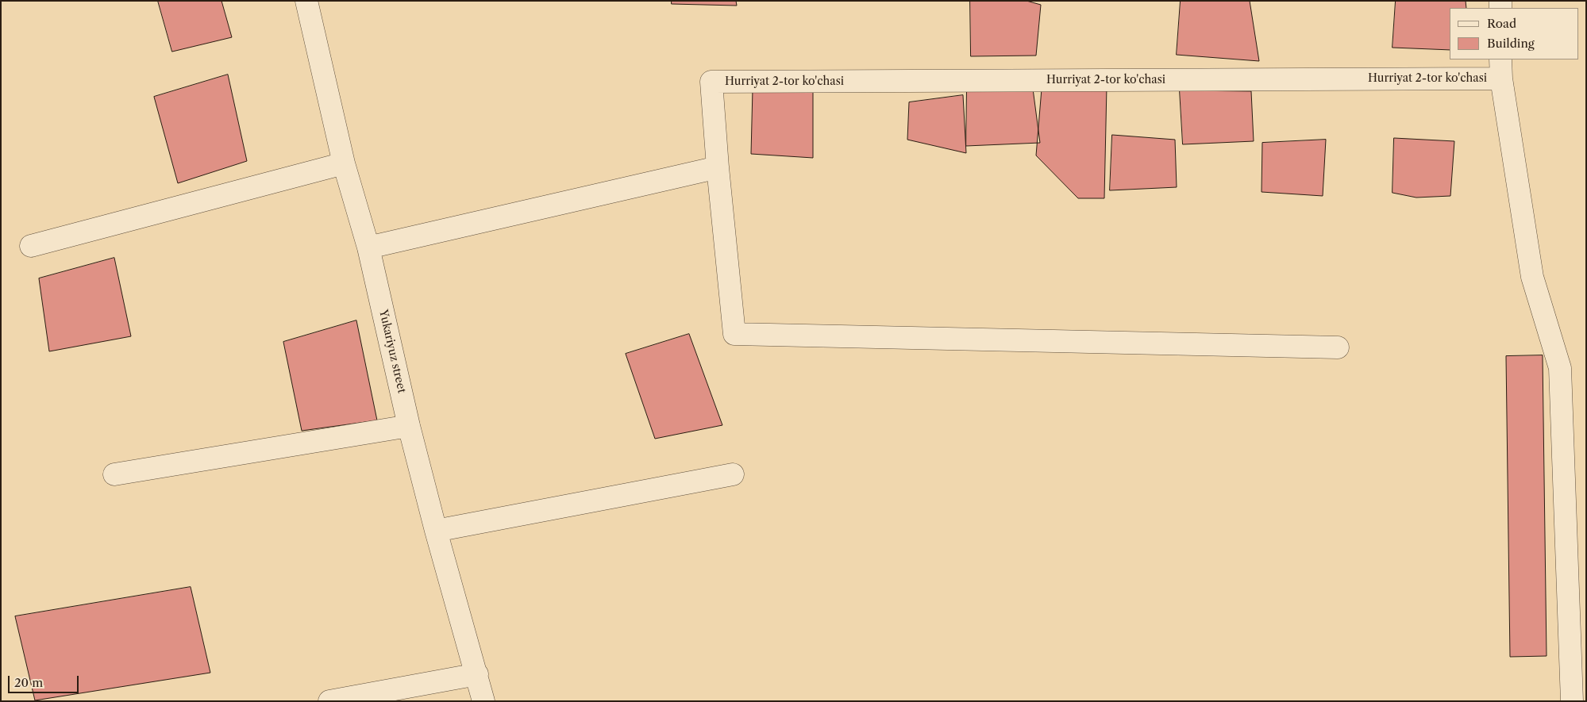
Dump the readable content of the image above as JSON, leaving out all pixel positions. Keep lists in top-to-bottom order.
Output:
{
  "streets": {
    "street": ["Hurriyat 2-tor ko'chasi", "Yukariyuz street"]
  },
  "legend": ["Road", "Building"],
  "scale_bar": "20 m"
}
